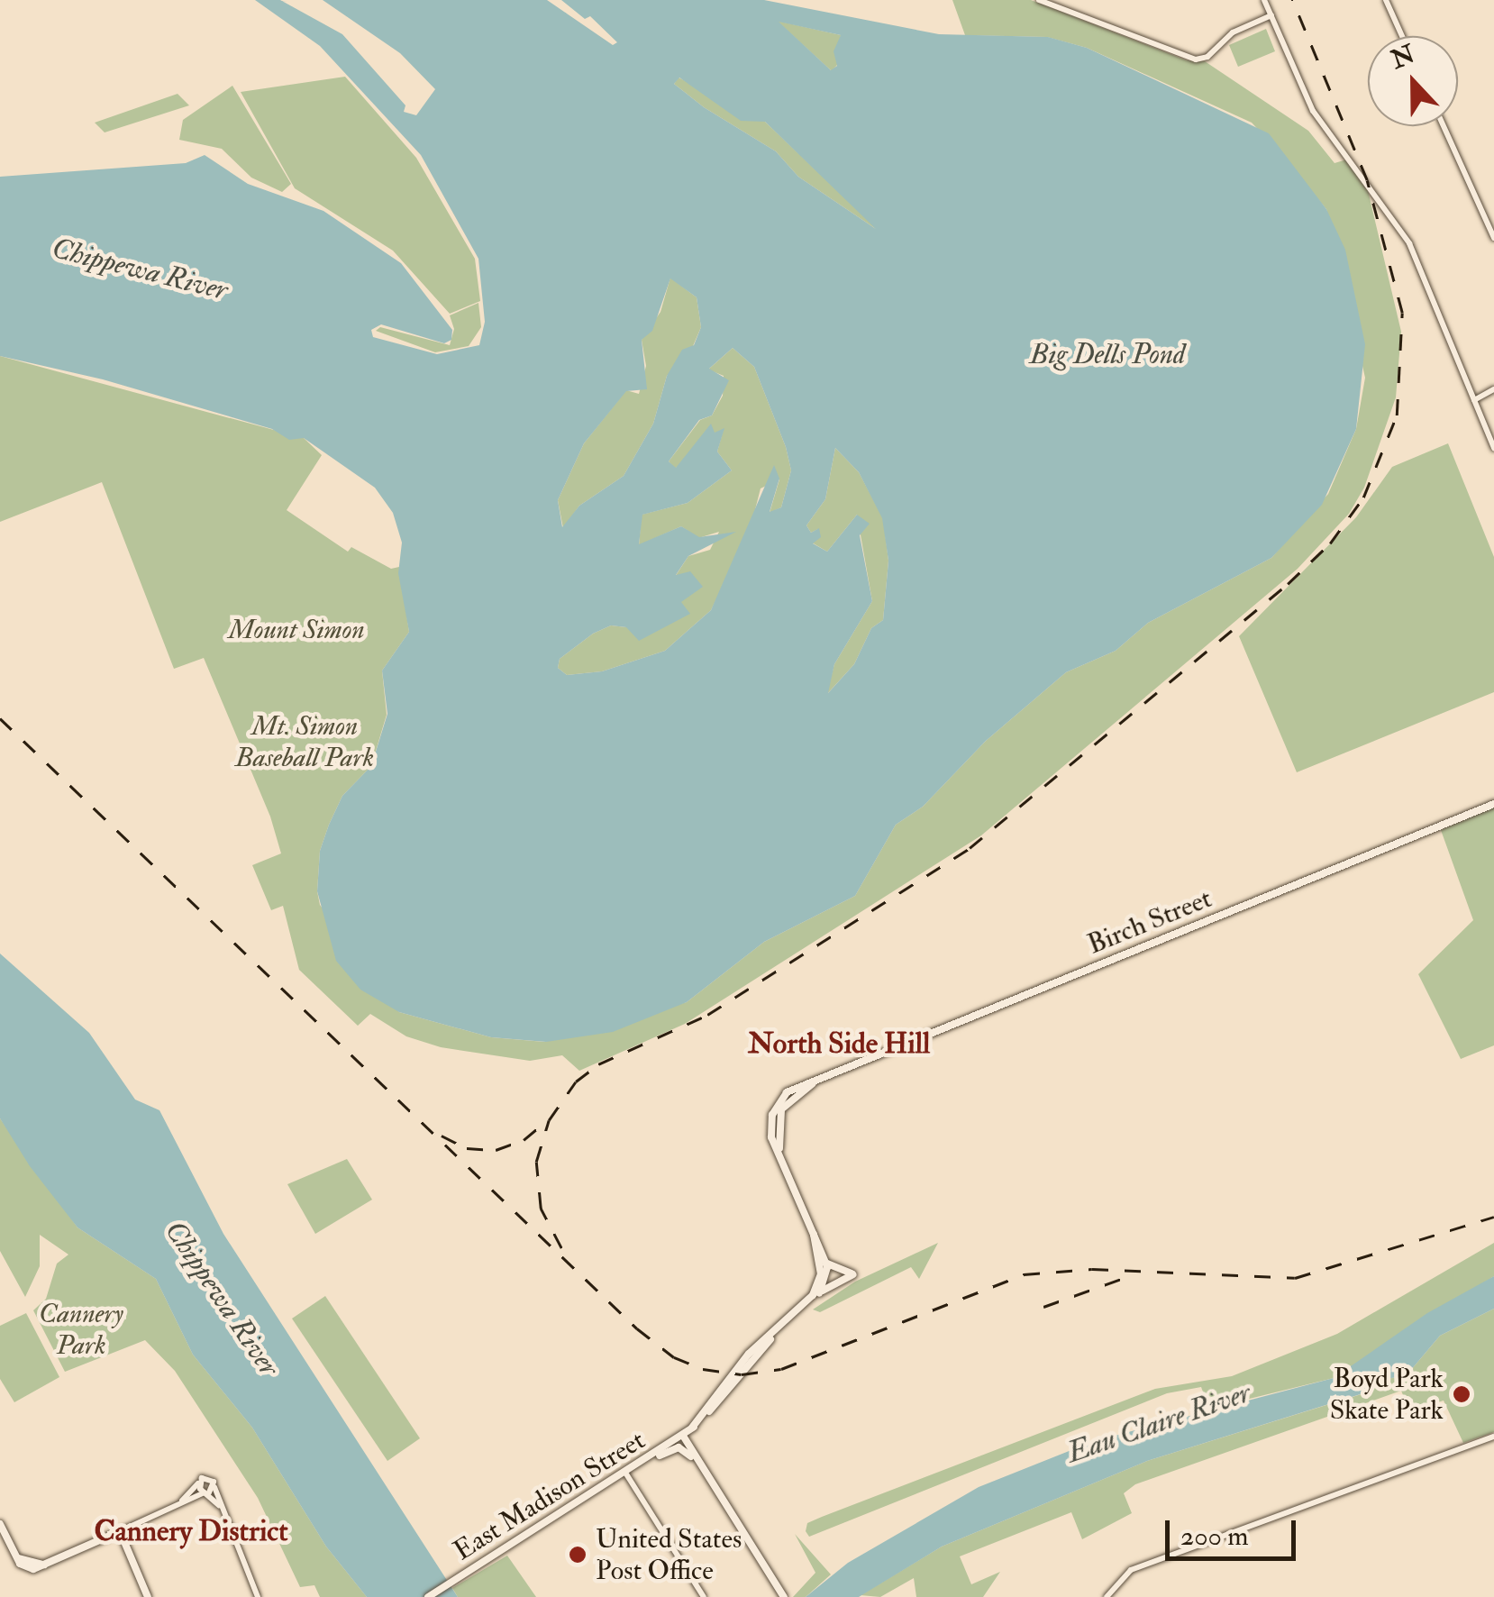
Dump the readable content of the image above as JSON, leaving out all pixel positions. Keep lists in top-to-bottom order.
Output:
{
  "streets": {
    "main road": ["Birch Street", "East Madison Street"]
  },
  "districts": ["North Side Hill", "Cannery District"],
  "water": ["Chippewa River", "Big Dells Pond", "Eau Claire River"],
  "parks": ["Mount Simon", "Mt. Simon Baseball Park", "Cannery Park"],
  "places": ["Boyd Park Skate Park", "United States Post Office"],
  "scale_bar": "200 m",
  "north": "top"
}
